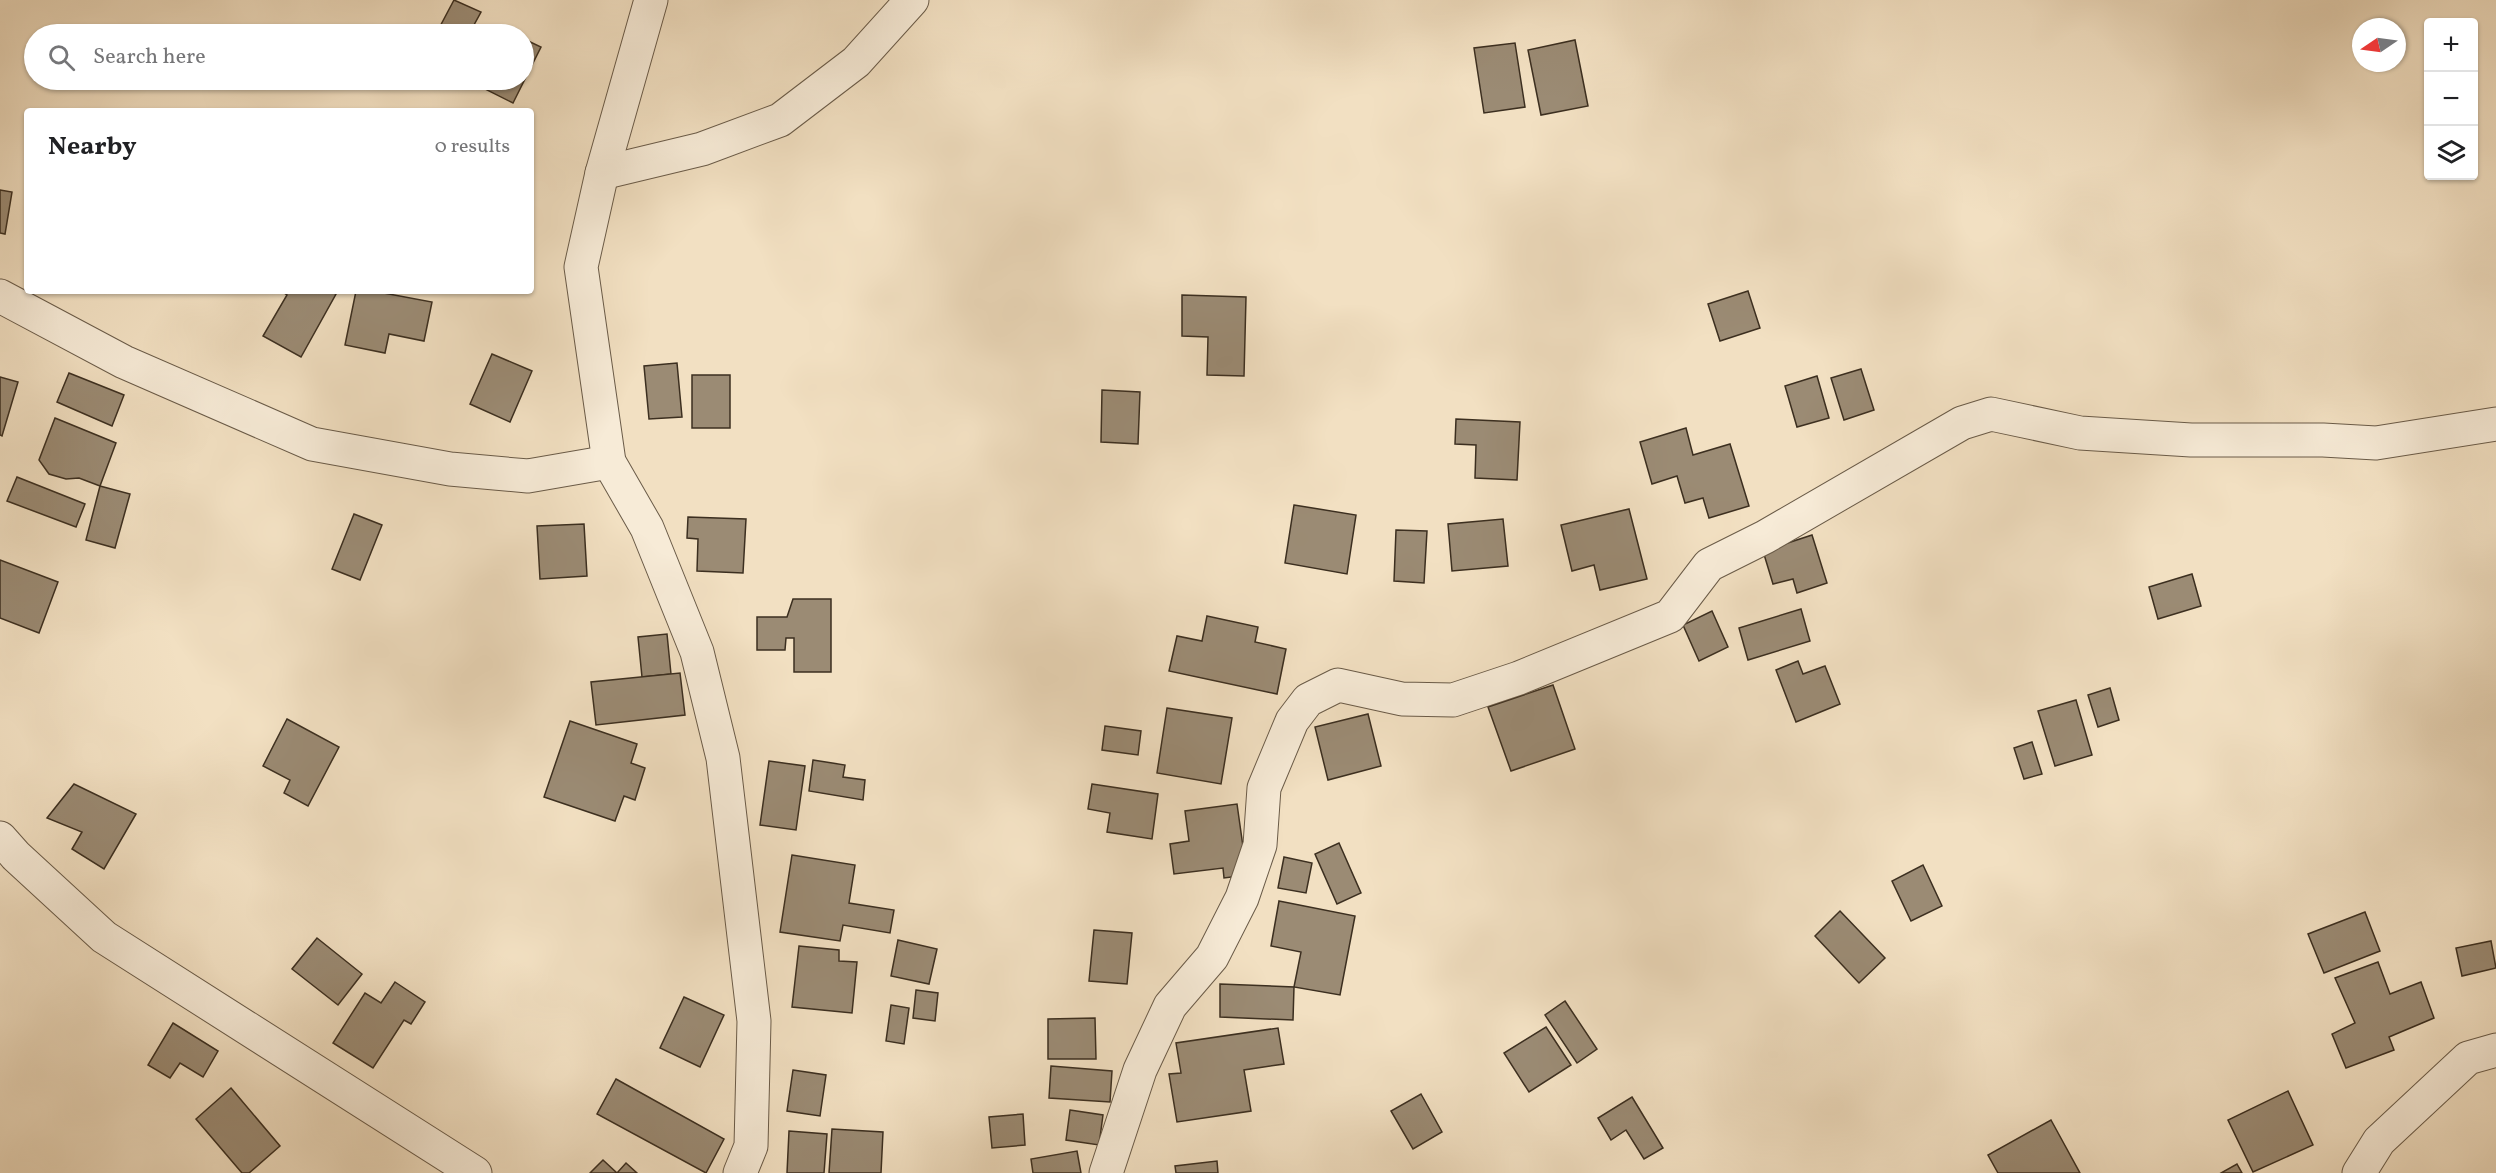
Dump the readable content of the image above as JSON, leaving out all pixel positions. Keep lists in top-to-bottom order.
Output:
{
  "north": "left",
  "page": {
    "map_buttons": ["+", "−"],
    "search": "Search here",
    "heading": ["Nearby", "0 results"]
  }
}
